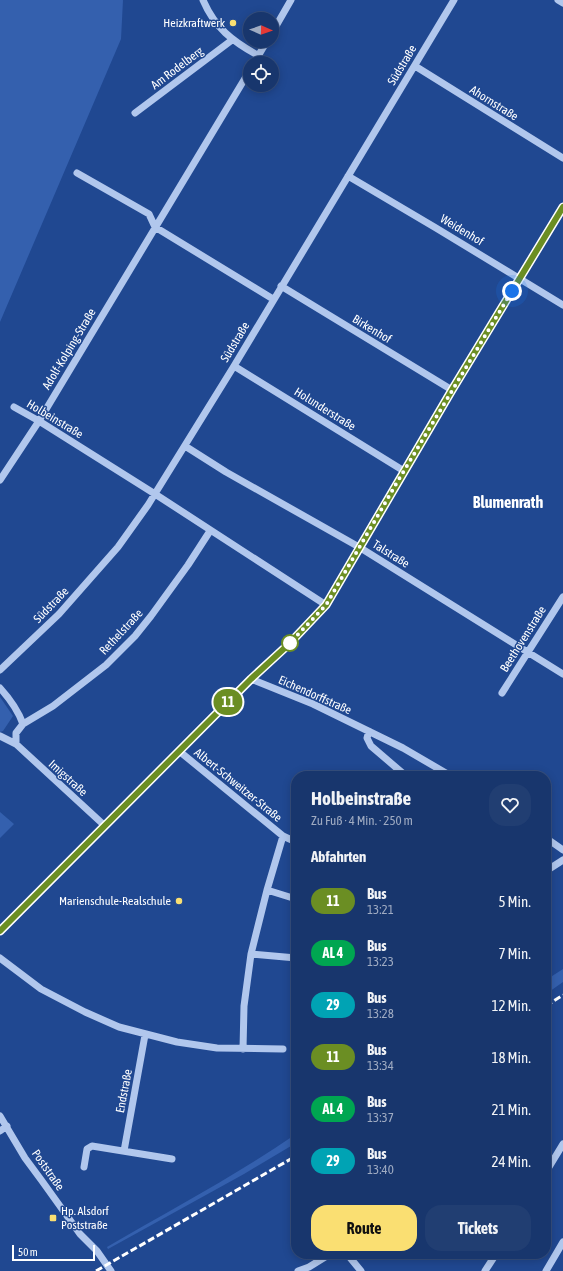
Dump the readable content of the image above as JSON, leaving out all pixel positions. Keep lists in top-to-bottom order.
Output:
{
  "streets": {
    "street": [
      "Südstraße",
      "Am Rodelberg",
      "Ahornstraße",
      "Weidenhof",
      "Birkenhof",
      "Adolf-Kolping-Straße",
      "Holunderstraße",
      "Holbeinstraße",
      "Talstraße",
      "Rethelstraße",
      "Beethovenstraße",
      "Eichendorffstraße",
      "Imigstraße",
      "Albert-Schweitzer-Straße",
      "Endstraße",
      "Poststraße"
    ]
  },
  "crossings": [
    ["Südstraße", "Ahornstraße"],
    ["Südstraße", "Weidenhof"],
    ["Südstraße", "Birkenhof"],
    ["Südstraße", "Holunderstraße"],
    ["Südstraße", "Holbeinstraße"],
    ["Südstraße", "Talstraße"],
    ["Adolf-Kolping-Straße", "Holbeinstraße"],
    ["Holbeinstraße", "Rethelstraße"],
    ["Talstraße", "Beethovenstraße"]
  ],
  "districts": ["Blumenrath"],
  "places": {
    "other": ["Heizkraftwerk", "Marienschule-Realschule"],
    "transit": ["Hp. Alsdorf Poststraße"]
  },
  "lines": ["bus line 11"],
  "scale_bar": "50 m",
  "north": "right",
  "page": {
    "on_map": "11",
    "heading": [
      ["Holbeinstraße", "Zu Fuß · 4 Min. · 250 m"],
      "Abfahrten"
    ],
    "list": [
      {
        "mark": "11",
        "name": "Bus",
        "note": "13:21",
        "value": "5 Min."
      },
      {
        "mark": "AL 4",
        "name": "Bus",
        "note": "13:23",
        "value": "7 Min."
      },
      {
        "mark": "29",
        "name": "Bus",
        "note": "13:28",
        "value": "12 Min."
      },
      {
        "mark": "11",
        "name": "Bus",
        "note": "13:34",
        "value": "18 Min."
      },
      {
        "mark": "AL 4",
        "name": "Bus",
        "note": "13:37",
        "value": "21 Min."
      },
      {
        "mark": "29",
        "name": "Bus",
        "note": "13:40",
        "value": "24 Min."
      }
    ],
    "buttons": ["Route", "Tickets"],
    "scale": "50 m"
  }
}
